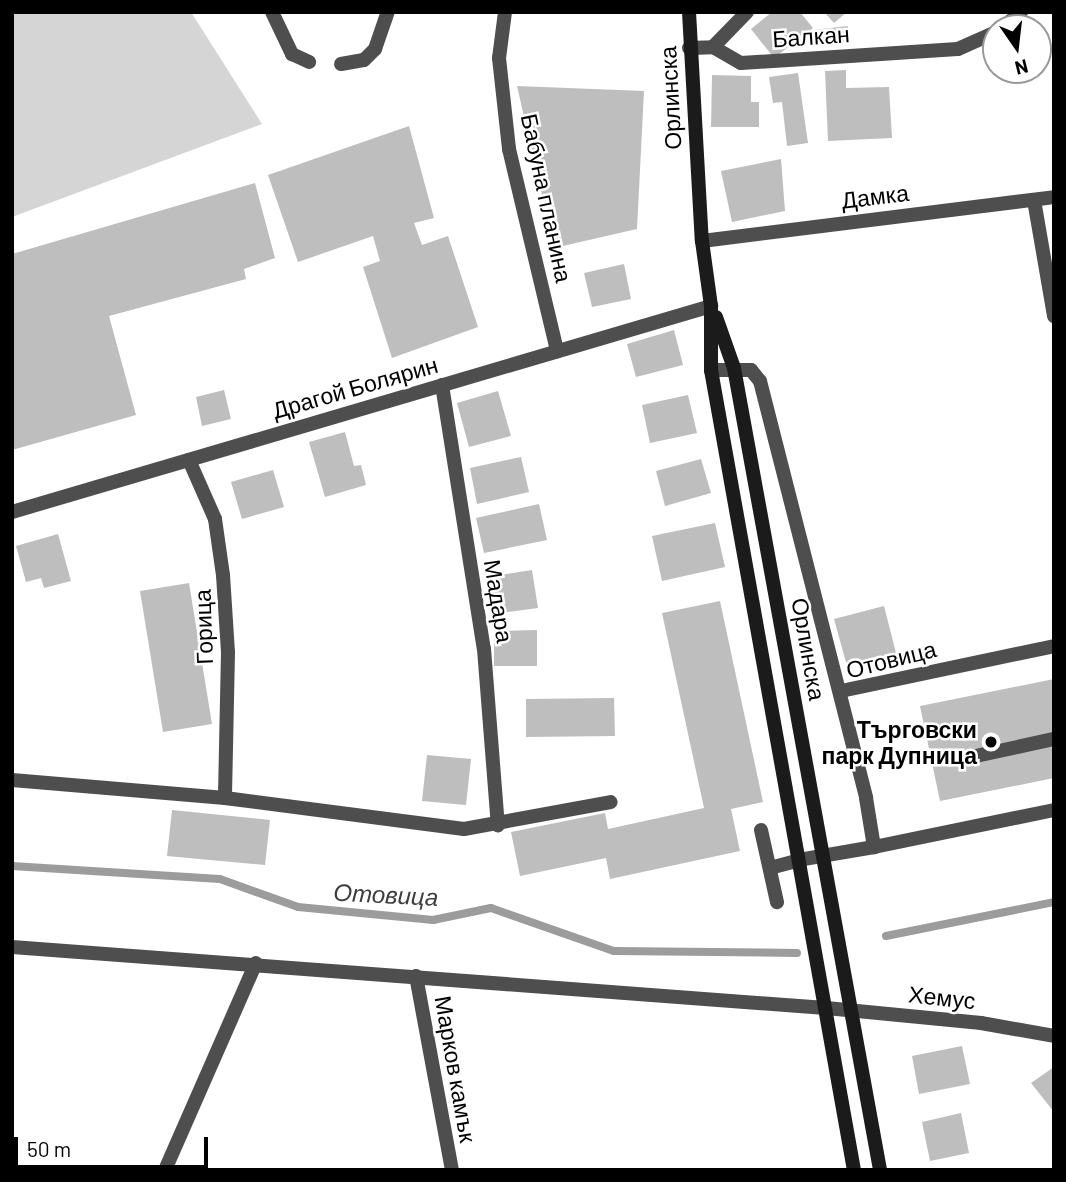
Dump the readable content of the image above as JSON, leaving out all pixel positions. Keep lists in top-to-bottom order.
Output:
{
  "streets": {
    "street": [
      "Балкан",
      "Орлинска",
      "Дамка",
      "Бабуна планина",
      "Драгой Болярин",
      "Мадара",
      "Горица",
      "Отовица",
      "Хемус",
      "Марков камък"
    ]
  },
  "crossings": [
    ["Орлинска", "Дамка"],
    ["Орлинска", "Драгой Болярин"],
    ["Орлинска", "Хемус"],
    ["Бабуна планина", "Драгой Болярин"],
    ["Драгой Болярин", "Мадара"],
    ["Драгой Болярин", "Горица"]
  ],
  "water": ["Отовица"],
  "places": ["Търговски парк Дупница"],
  "scale_bar": "50 m",
  "north": "bottom"
}
